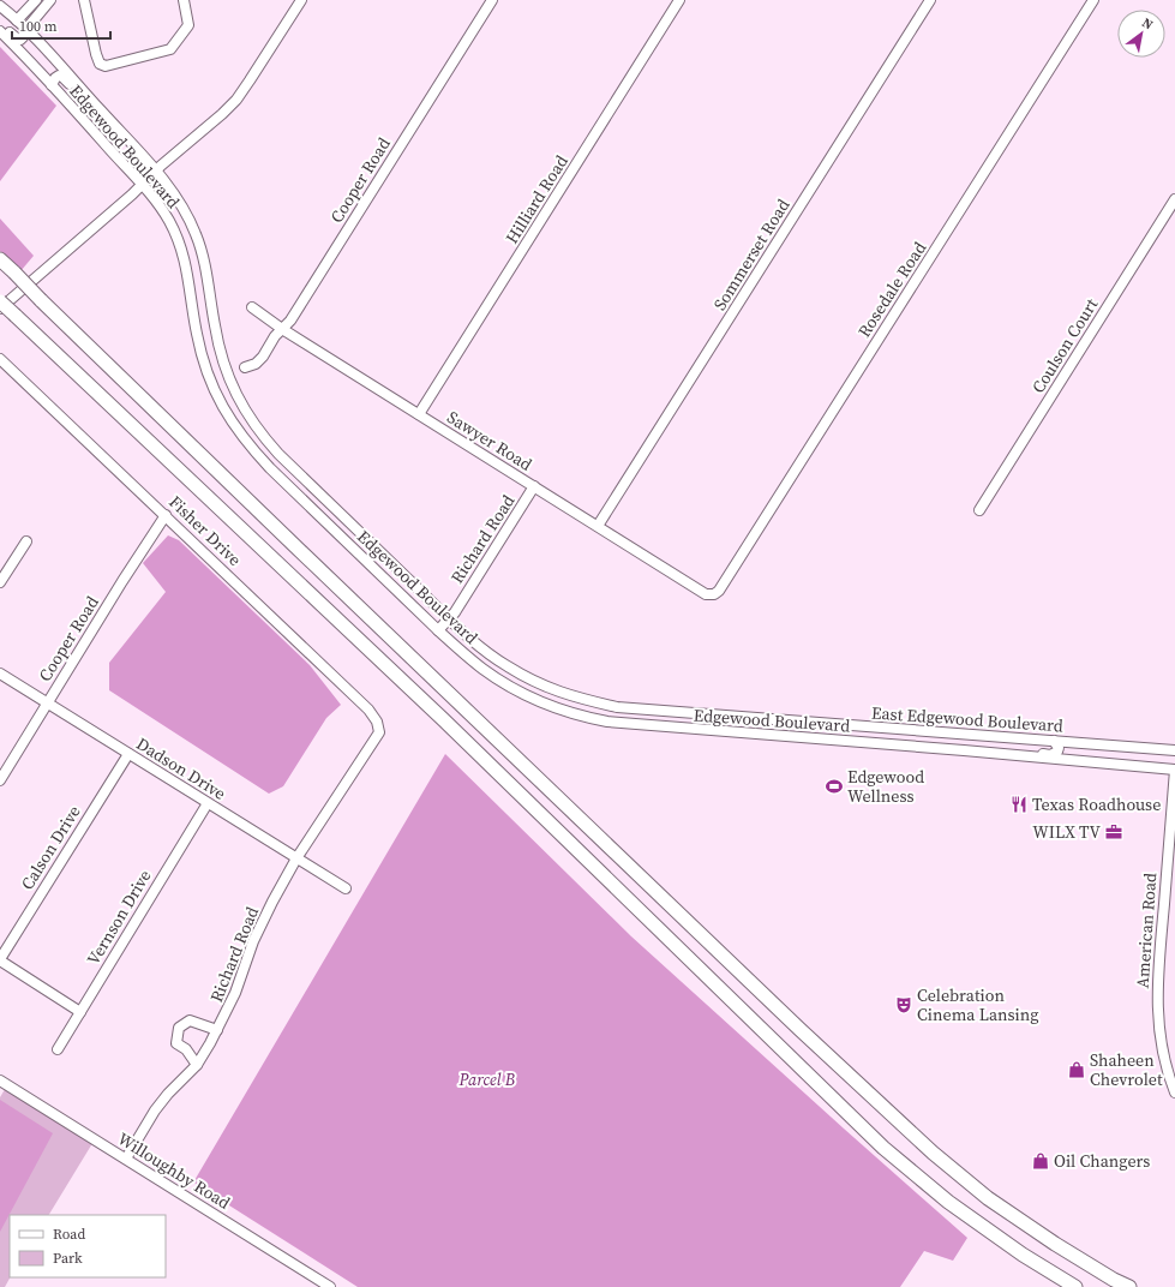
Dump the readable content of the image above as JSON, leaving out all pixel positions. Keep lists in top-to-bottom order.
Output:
{
  "streets": {
    "street": [
      "Edgewood Boulevard",
      "Cooper Road",
      "Hilliard Road",
      "Sommerset Road",
      "Rosedale Road",
      "Coulson Court",
      "Sawyer Road",
      "Fisher Drive",
      "Richard Road",
      "East Edgewood Boulevard",
      "Dadson Drive",
      "Calson Drive",
      "Vernson Drive",
      "American Road",
      "Willoughby Road"
    ]
  },
  "crossings": [
    ["Edgewood Boulevard", "Richard Road"],
    ["Cooper Road", "Sawyer Road"],
    ["Cooper Road", "Fisher Drive"],
    ["Cooper Road", "Dadson Drive"],
    ["Hilliard Road", "Sawyer Road"],
    ["Sommerset Road", "Sawyer Road"],
    ["Rosedale Road", "Sawyer Road"],
    ["Sawyer Road", "Richard Road"],
    ["Fisher Drive", "Richard Road"],
    ["Richard Road", "East Edgewood Boulevard"],
    ["Richard Road", "Dadson Drive"],
    ["Richard Road", "Willoughby Road"],
    ["Dadson Drive", "Calson Drive"],
    ["Dadson Drive", "Vernson Drive"]
  ],
  "parks": ["Parcel B"],
  "places": {
    "sports": ["Edgewood Wellness"],
    "restaurant": ["Texas Roadhouse"],
    "office": ["WILX TV"],
    "theatre": ["Celebration Cinema Lansing"],
    "shop": ["Shaheen Chevrolet", "Oil Changers"]
  },
  "legend": ["Road", "Park"],
  "scale_bar": "100 m",
  "north": "top right"
}
